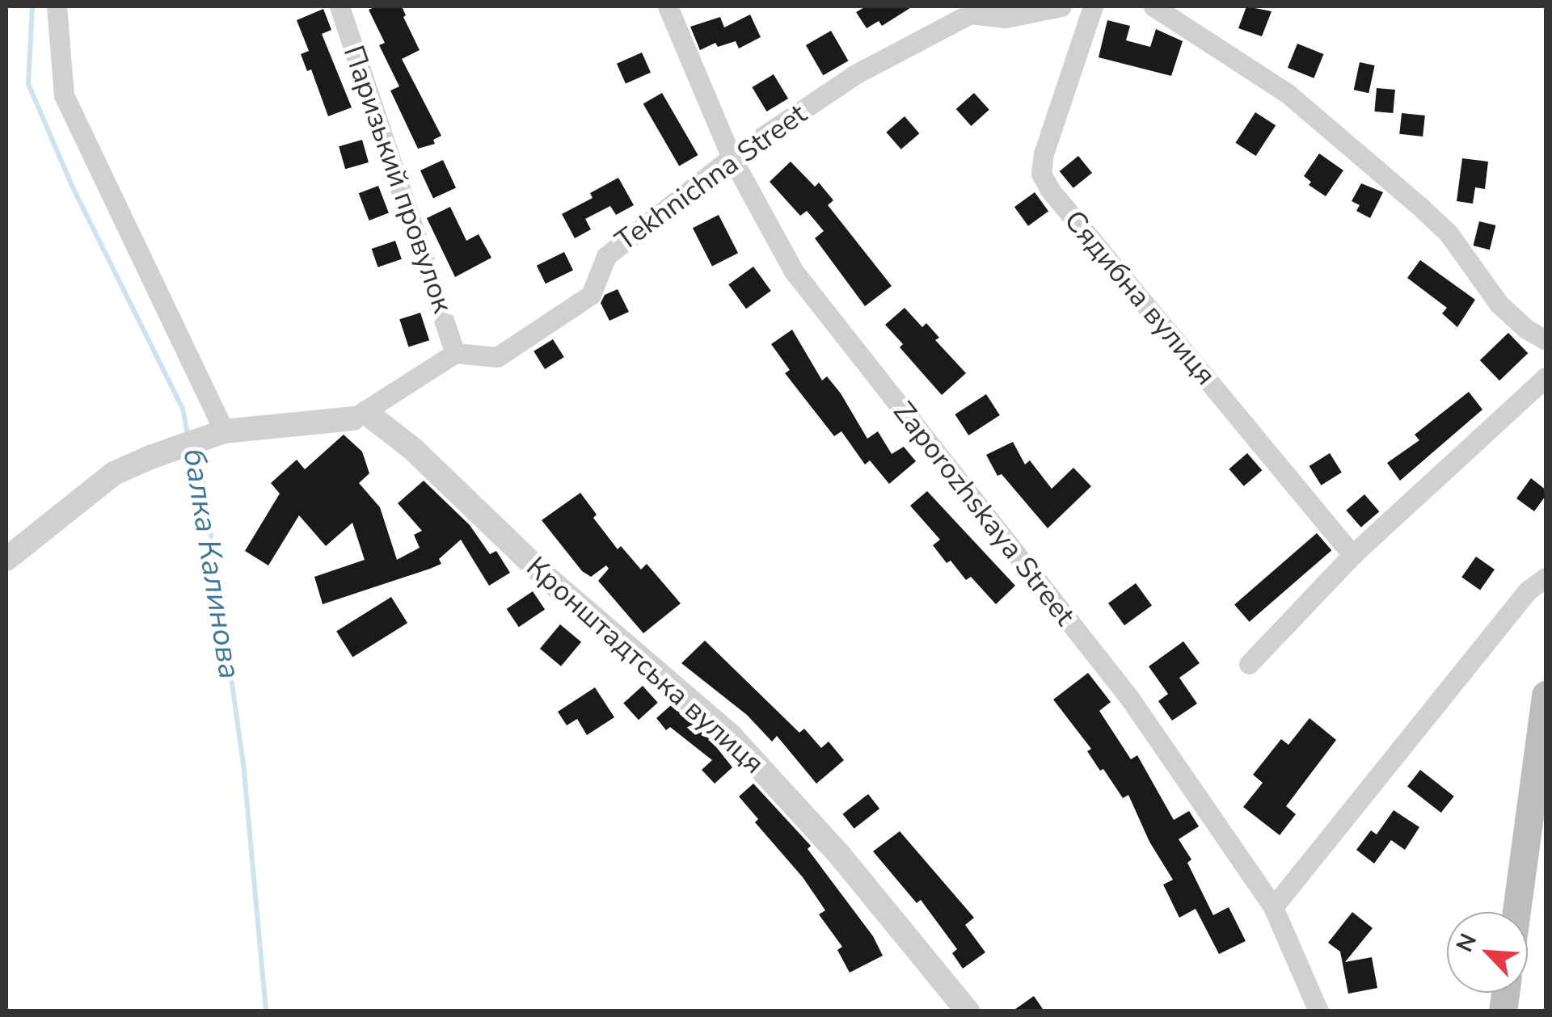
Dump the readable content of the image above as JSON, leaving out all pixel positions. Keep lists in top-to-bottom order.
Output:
{
  "streets": {
    "street": [
      "Tekhnichna Street",
      "Паризький провулок",
      "Сядибна вулиця",
      "Zaporozhskaya Street",
      "Кронштадтська вулиця"
    ]
  },
  "crossings": [
    ["Tekhnichna Street", "Паризький провулок"],
    ["Tekhnichna Street", "Zaporozhskaya Street"]
  ],
  "water": ["балка Калинова"],
  "north": "top left"
}
